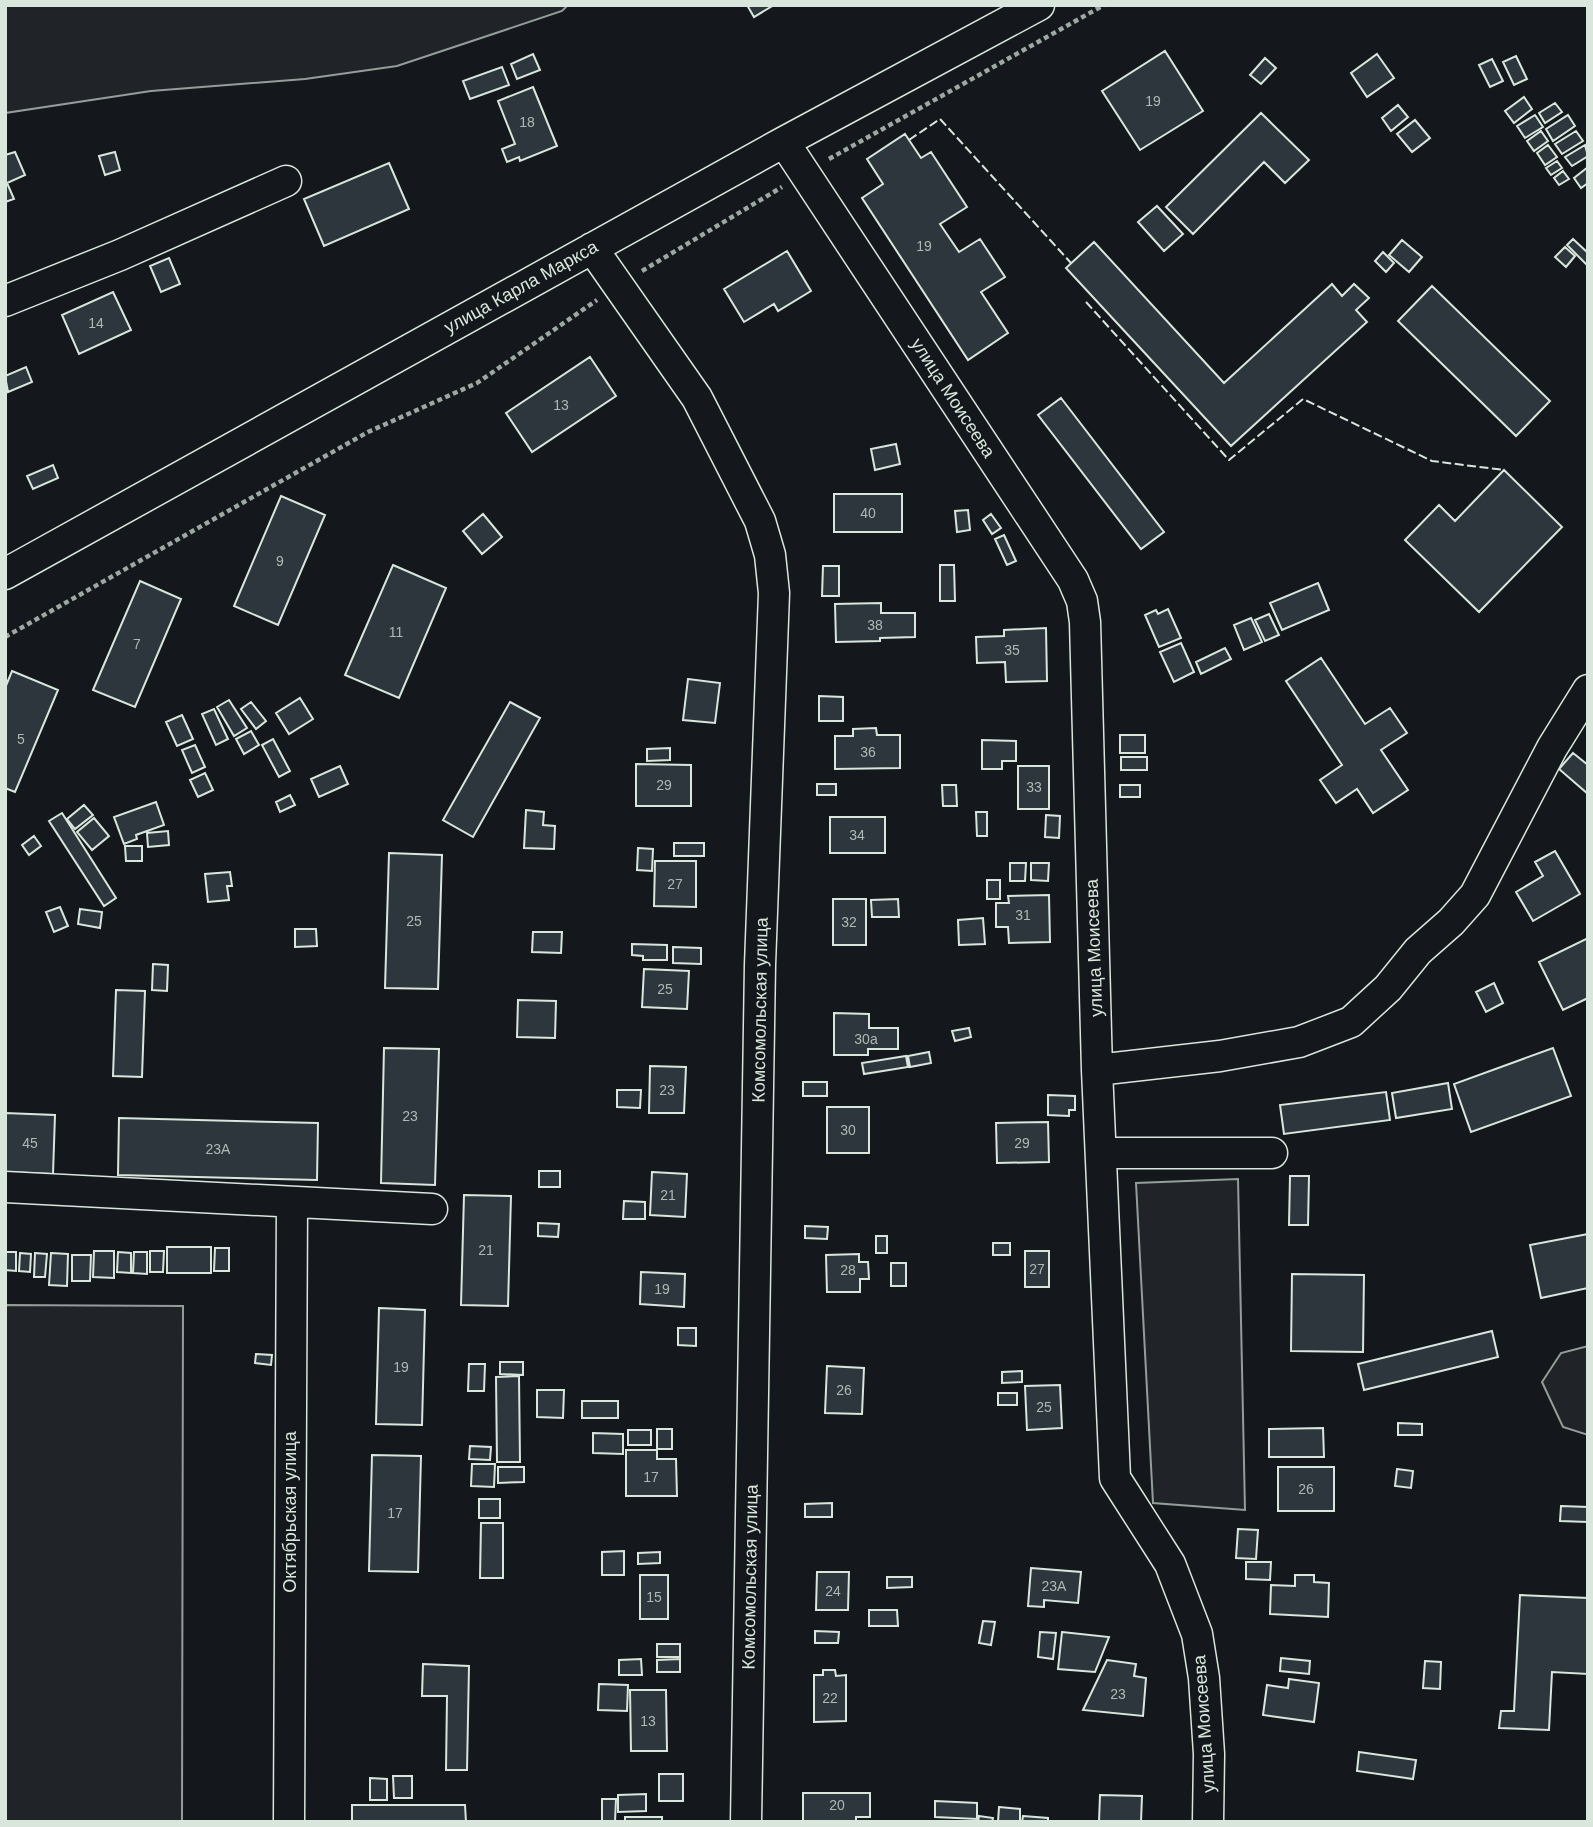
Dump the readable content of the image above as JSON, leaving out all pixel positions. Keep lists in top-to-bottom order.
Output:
{
  "streets": {
    "street": [
      "улица Карла Маркса",
      "улица Моисеева",
      "Комсомольская улица",
      "Октябрьская улица"
    ]
  },
  "crossings": [
    ["улица Карла Маркса", "улица Моисеева"],
    ["улица Карла Маркса", "Комсомольская улица"]
  ],
  "house_numbers": [
    "19",
    "18",
    "19",
    "14",
    "13",
    "40",
    "9",
    "38",
    "11",
    "7",
    "35",
    "5",
    "36",
    "29",
    "33",
    "34",
    "27",
    "31",
    "25",
    "32",
    "25",
    "30а",
    "23",
    "23",
    "30",
    "45",
    "29",
    "23А",
    "21",
    "21",
    "27",
    "28",
    "19",
    "19",
    "26",
    "25",
    "17",
    "26",
    "17",
    "23А",
    "24",
    "15",
    "23",
    "22",
    "13",
    "20"
  ]
}
